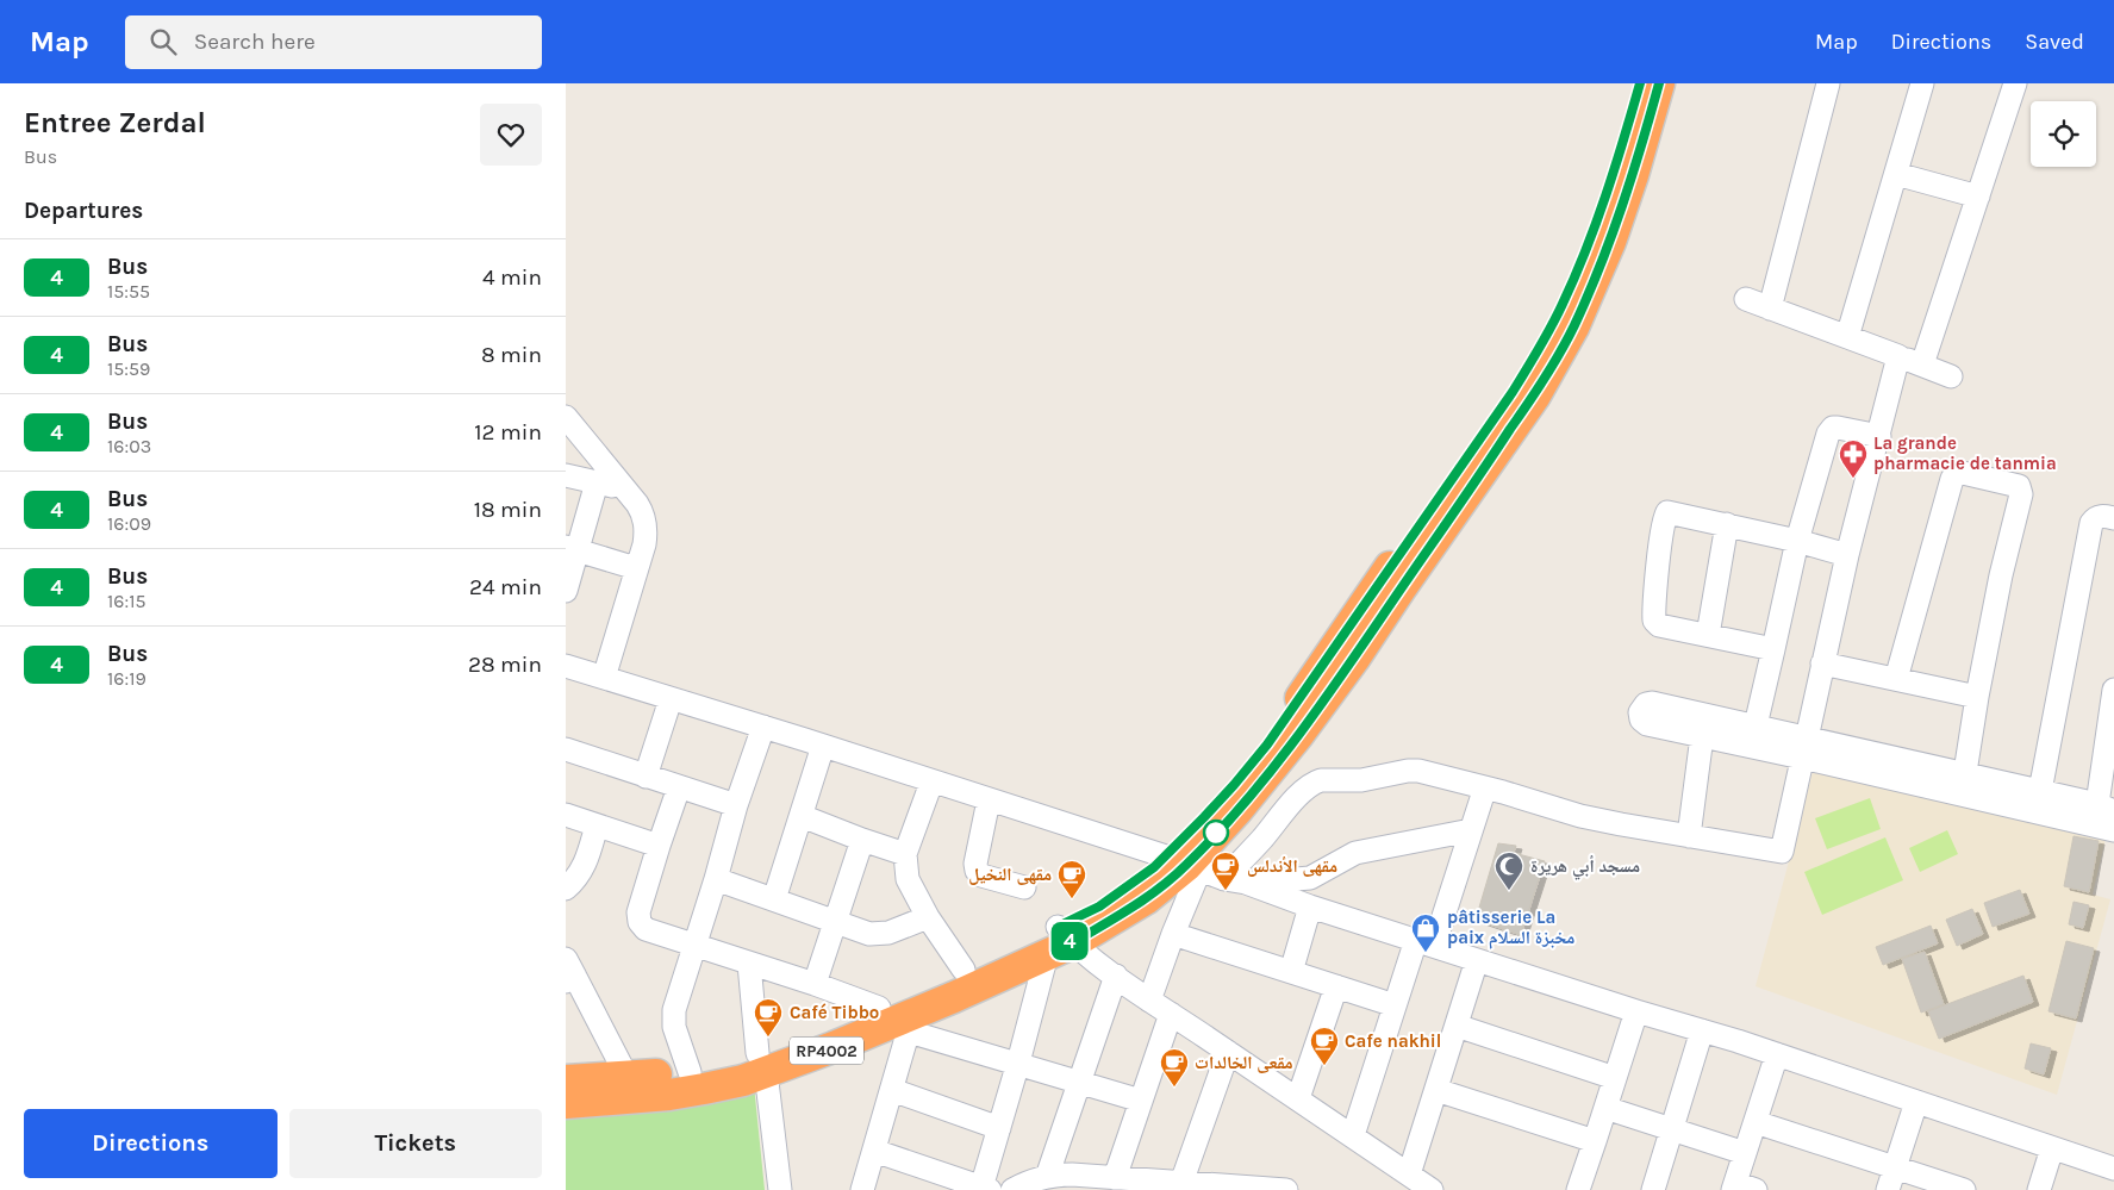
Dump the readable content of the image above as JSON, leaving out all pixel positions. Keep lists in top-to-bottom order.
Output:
{
  "streets": {
    "highway": ["RP4002"]
  },
  "places": {
    "pharmacy": ["La grande pharmacie de tanmia"],
    "cafe": [
      "مقهى الأندلس",
      "مقهى النخيل",
      "Café Tibbo",
      "Cafe nakhil",
      "مقعى الخالدات"
    ],
    "mosque": ["مسجد أبي هريرة"],
    "shop": ["pâtisserie La paix مخبزة السلام"]
  },
  "lines": ["bus line 4"],
  "page": {
    "header": "Map",
    "search": "Search here",
    "nav": ["Map", "Directions", "Saved"],
    "heading": [
      ["Entree Zerdal", "Bus"],
      "Departures"
    ],
    "on_map": "4",
    "list": [
      {
        "mark": "4",
        "name": "Bus",
        "note": "15:55",
        "value": "4 min"
      },
      {
        "mark": "4",
        "name": "Bus",
        "note": "15:59",
        "value": "8 min"
      },
      {
        "mark": "4",
        "name": "Bus",
        "note": "16:03",
        "value": "12 min"
      },
      {
        "mark": "4",
        "name": "Bus",
        "note": "16:09",
        "value": "18 min"
      },
      {
        "mark": "4",
        "name": "Bus",
        "note": "16:15",
        "value": "24 min"
      },
      {
        "mark": "4",
        "name": "Bus",
        "note": "16:19",
        "value": "28 min"
      }
    ],
    "buttons": ["Directions", "Tickets"]
  }
}
